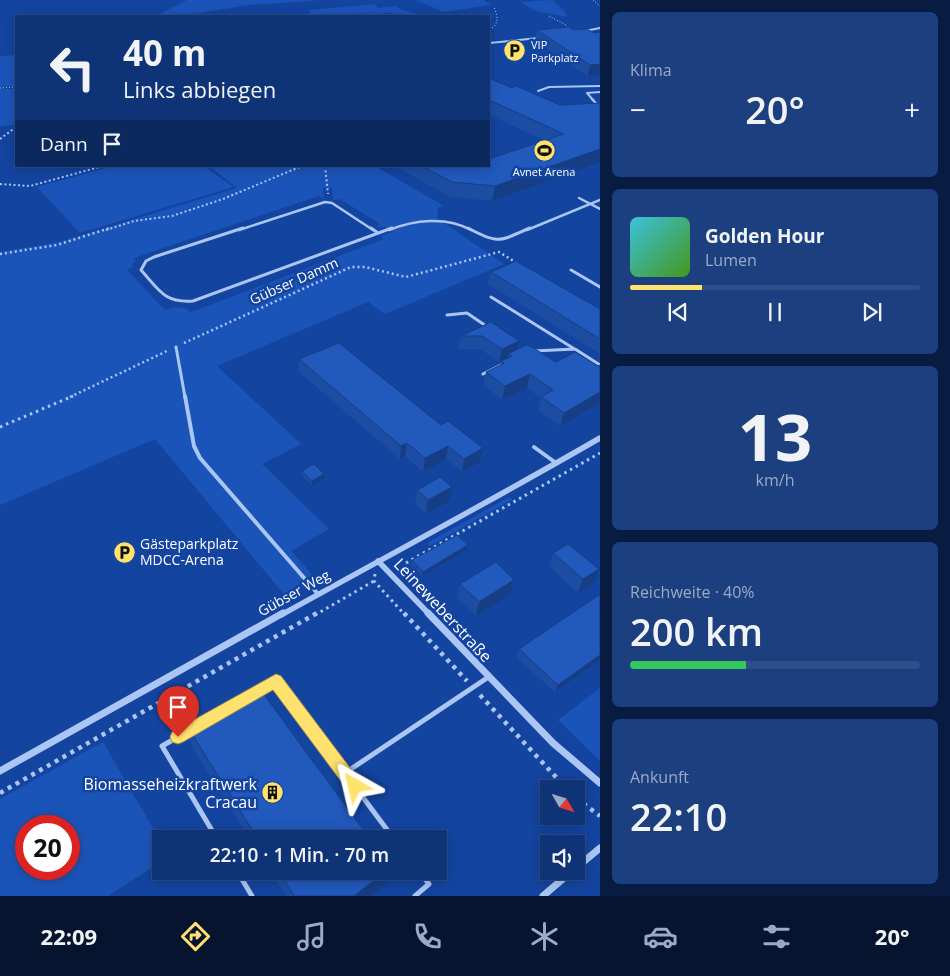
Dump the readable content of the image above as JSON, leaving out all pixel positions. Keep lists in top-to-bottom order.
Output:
{
  "streets": {
    "street": ["Gübser Weg", "Leineweberstraße"],
    "path": ["Gübser Damm"]
  },
  "crossings": [
    ["Gübser Weg", "Leineweberstraße"]
  ],
  "places": {
    "parking": ["VIP Parkplatz", "Gästeparkplatz MDCC-Arena"],
    "sports": ["Avnet Arena"],
    "building": ["Biomasseheizkraftwerk Cracau"]
  },
  "north": "bottom right",
  "page": {
    "tile": [
      "Klima",
      ["13", "km/h"],
      ["Reichweite · 40%", "200 km"],
      ["Ankunft", "22:10"]
    ],
    "turn": ["40 m", "Links abbiegen"],
    "heat": ["−", "20°", "+"],
    "then": "Dann",
    "song": ["Golden Hour", "Lumen"],
    "limit": "20",
    "trip": "22:10 · 1 Min. · 70 m",
    "tabs": ["22:09", "20°"]
  }
}
